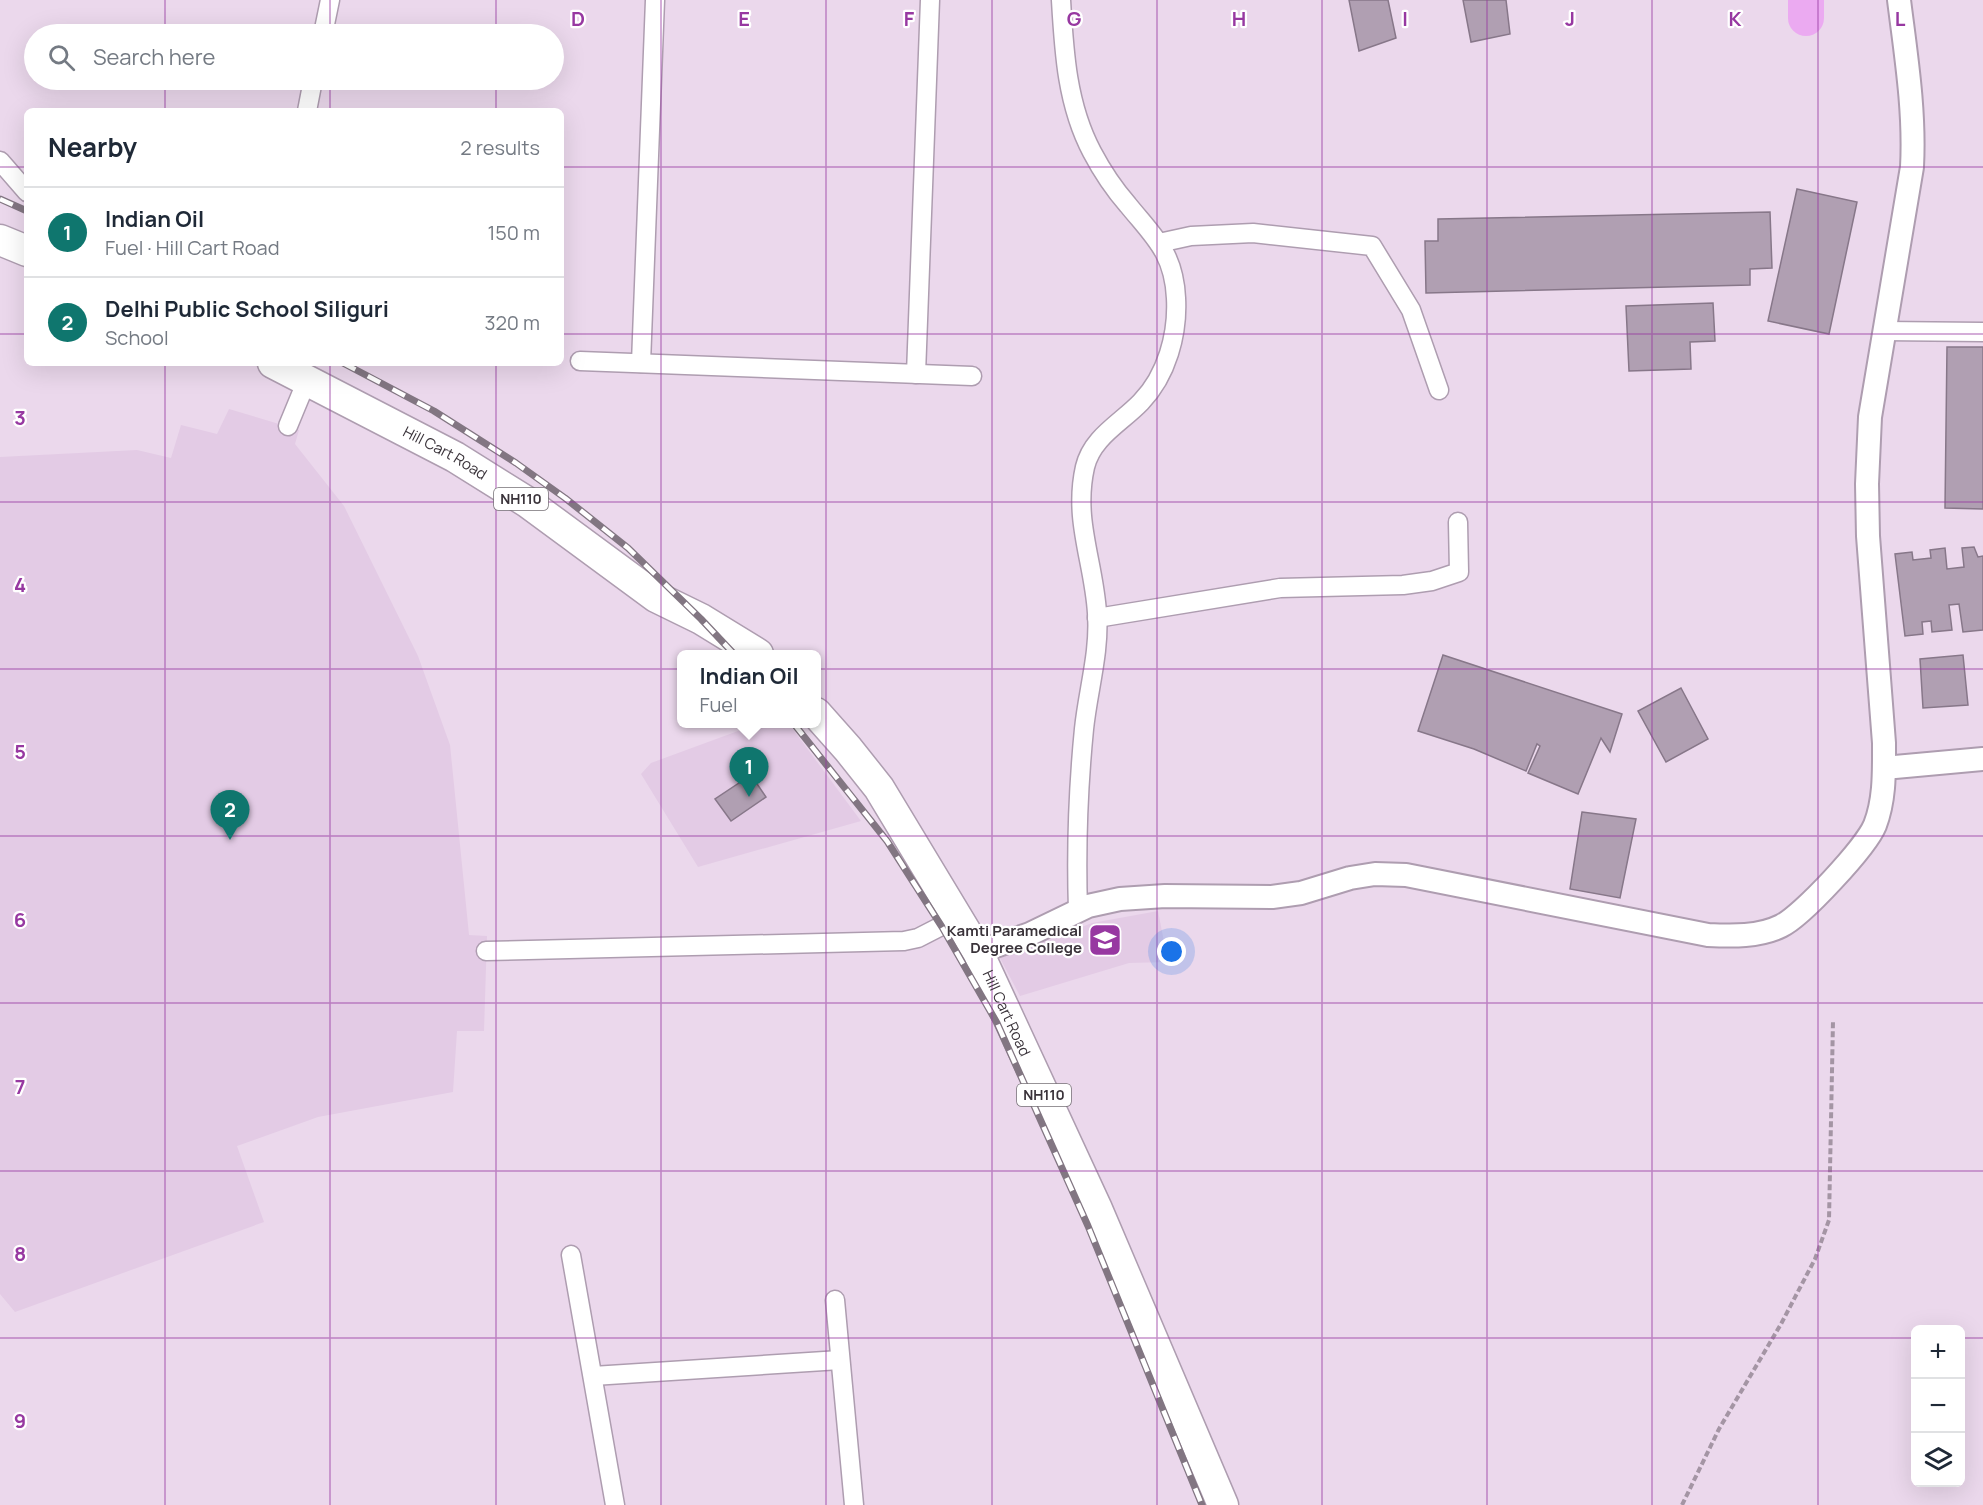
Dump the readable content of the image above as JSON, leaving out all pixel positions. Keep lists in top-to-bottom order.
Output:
{
  "streets": {
    "highway": ["Hill Cart Road", "NH110"]
  },
  "places": {
    "school or university": ["Kamti Paramedical Degree College"]
  },
  "page": {
    "search": "Search here",
    "heading": ["Nearby", "2 results"],
    "list": [
      {
        "mark": "1",
        "name": "Indian Oil",
        "note": "Fuel · Hill Cart Road",
        "value": "150 m"
      },
      {
        "mark": "2",
        "name": "Delhi Public School Siliguri",
        "note": "School",
        "value": "320 m"
      }
    ],
    "popup": ["Indian Oil", "Fuel"],
    "pins": ["1", "2"],
    "map_buttons": ["+", "−"]
  },
  "grid": {
    "columns": [
      "D",
      "E",
      "F",
      "G",
      "H",
      "I",
      "J",
      "K",
      "L"
    ],
    "rows": [
      "3",
      "4",
      "5",
      "6",
      "7",
      "8",
      "9"
    ]
  }
}
